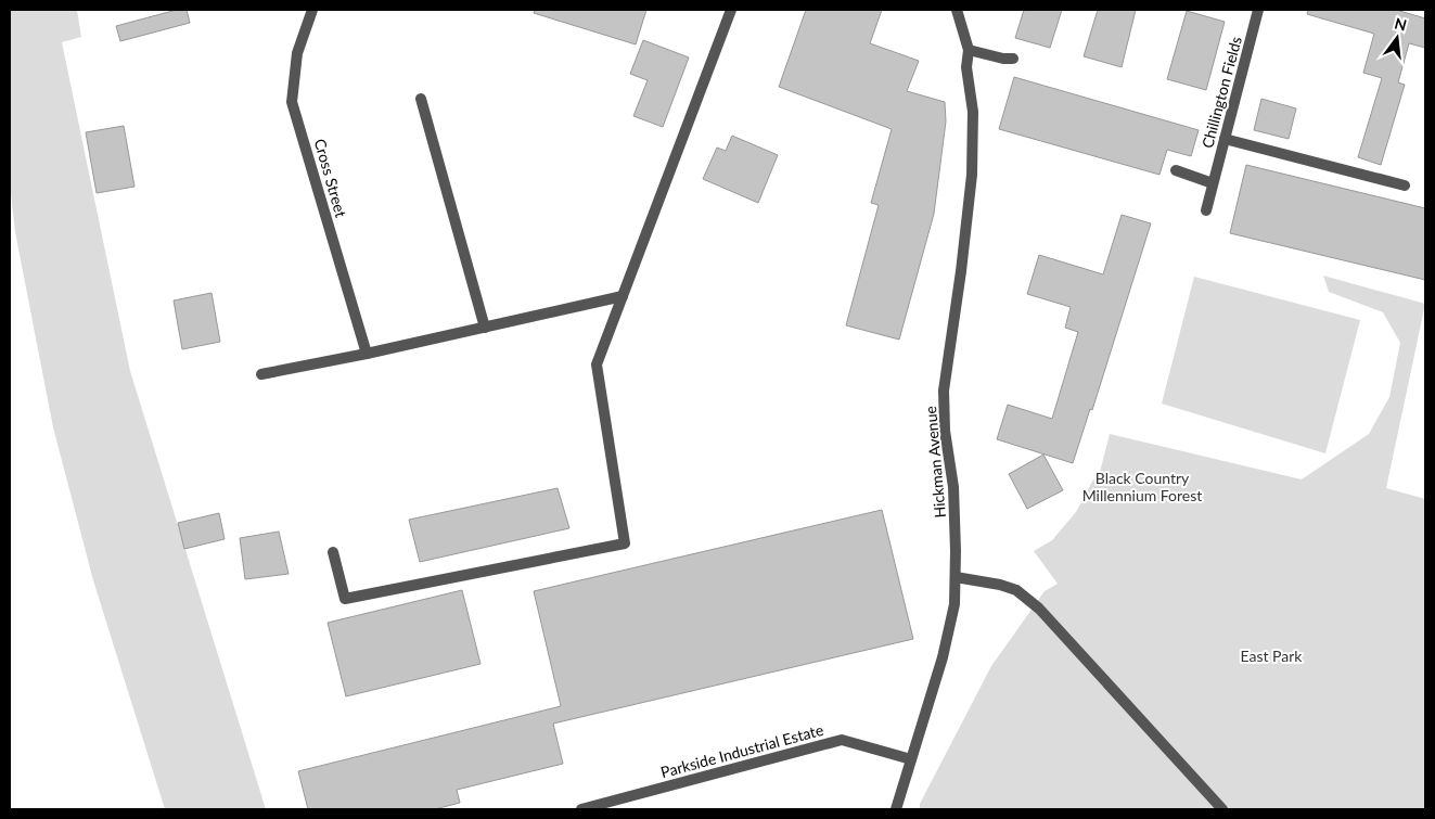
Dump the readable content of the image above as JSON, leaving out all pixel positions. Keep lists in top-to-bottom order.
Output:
{
  "streets": {
    "street": [
      "Chillington Fields",
      "Cross Street",
      "Hickman Avenue",
      "Parkside Industrial Estate"
    ]
  },
  "crossings": [
    ["Hickman Avenue", "Parkside Industrial Estate"]
  ],
  "parks": ["Black Country Millennium Forest", "East Park"],
  "north": "top"
}
